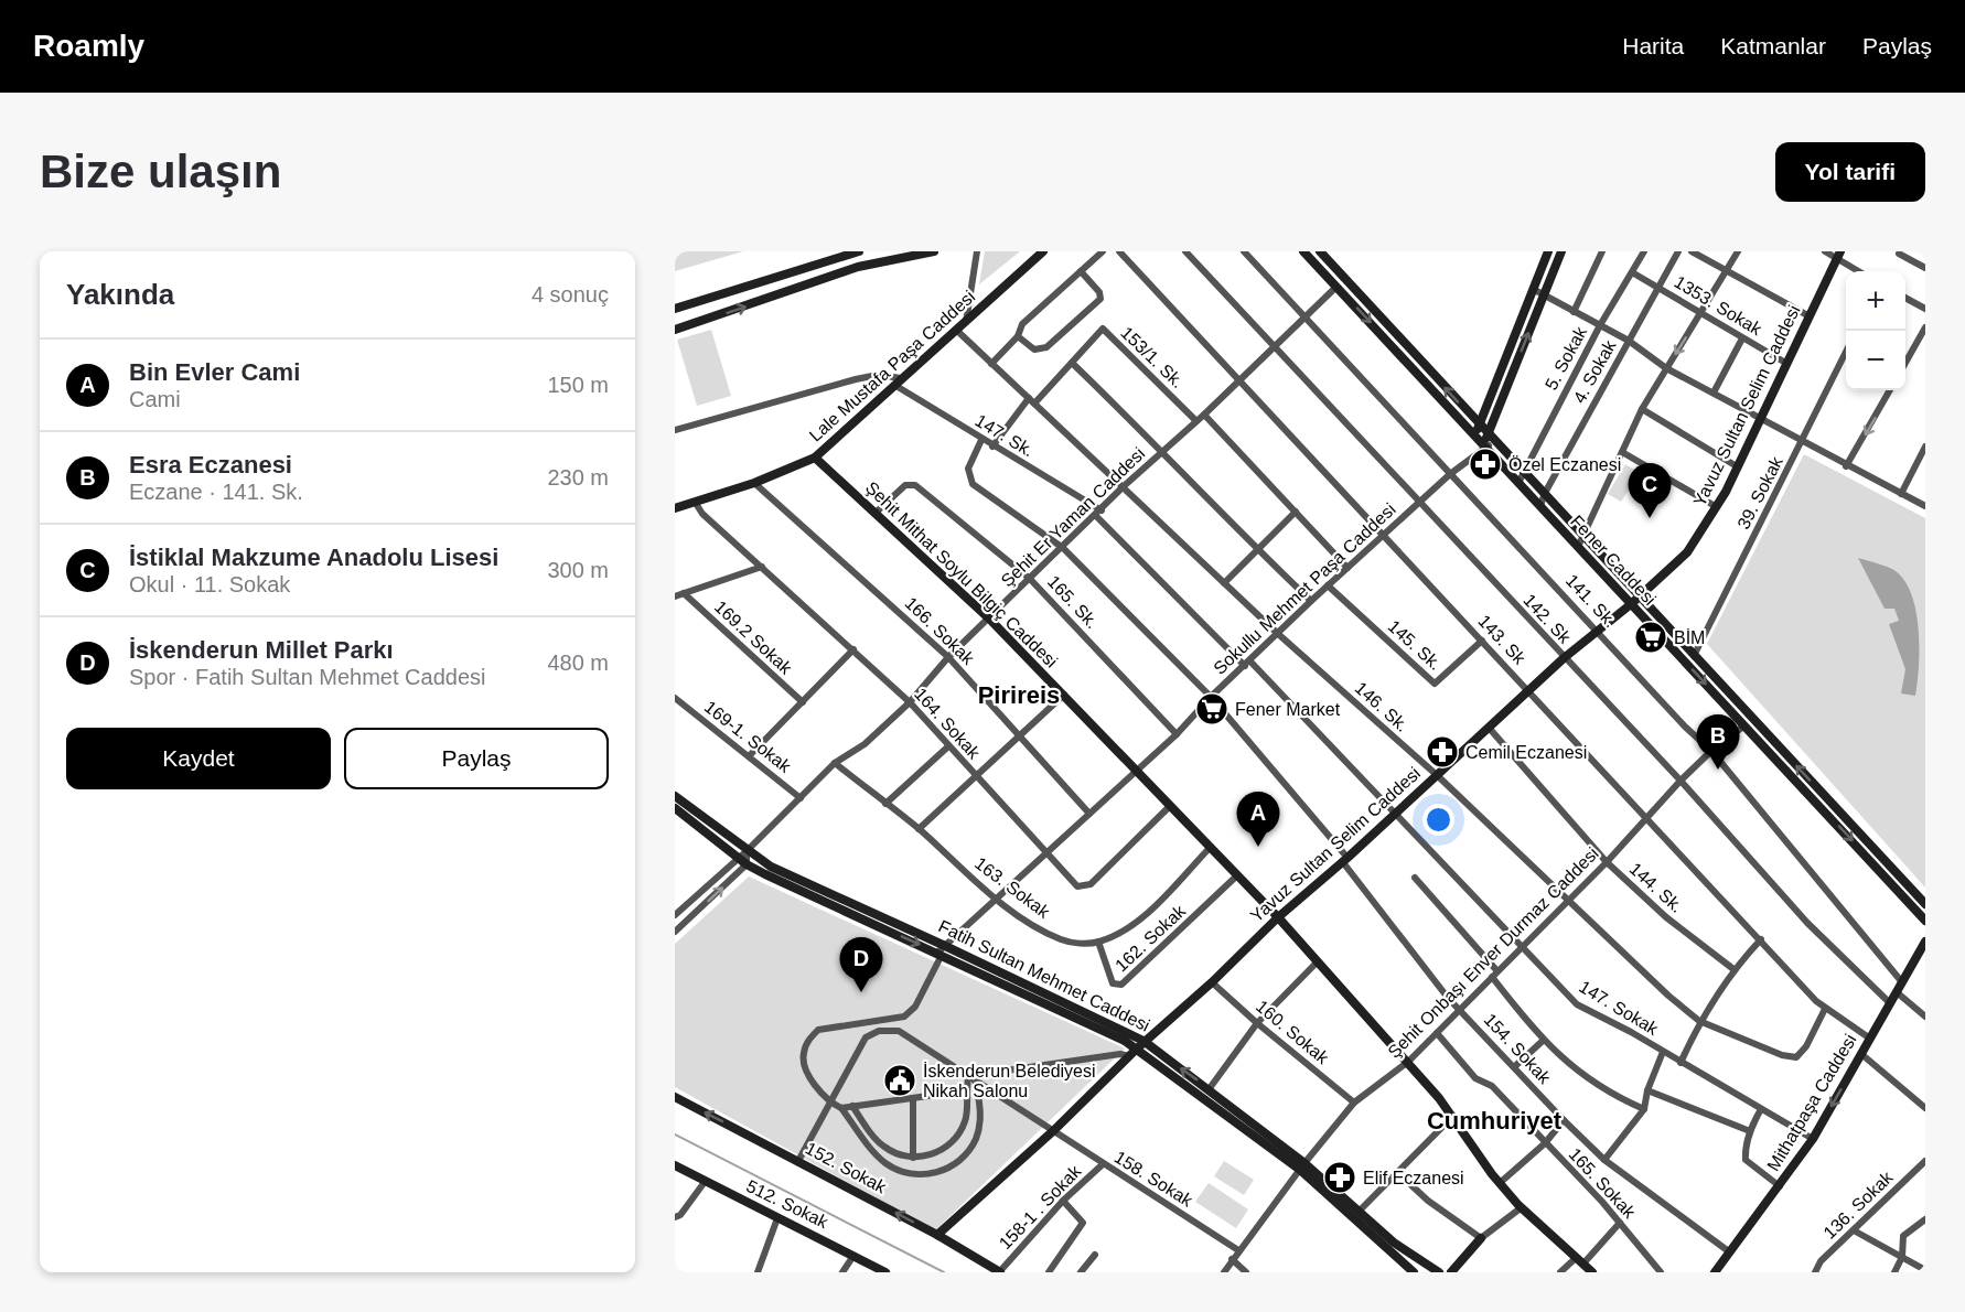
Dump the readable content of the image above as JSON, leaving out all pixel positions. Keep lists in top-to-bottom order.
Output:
{
  "streets": {
    "street": [
      "1353. Sokak",
      "153/1. Sk.",
      "5. Sokak",
      "Lale Mustafa Paşa Caddesi",
      "4. Sokak",
      "Yavuz Sultan Selim Caddesi",
      "147. Sk.",
      "39. Sokak",
      "Şehit Er Yaman Caddesi",
      "Fener Caddesi",
      "Şehit Mithat Soylu Bilgiç Caddesi",
      "Sokullu Mehmet Paşa Caddesi",
      "141. Sk.",
      "165. Sk.",
      "142. Sk",
      "166. Sokak",
      "169.2 Sokak",
      "143. Sk",
      "145. Sk.",
      "146. Sk.",
      "164. Sokak",
      "169-1. Sokak",
      "163. Sokak",
      "144. Sk.",
      "162. Sokak",
      "Şehit Onbaşı Enver Durmaz Caddesi",
      "Fatih Sultan Mehmet Caddesi",
      "147. Sokak",
      "160. Sokak",
      "154. Sokak",
      "Mithatpaşa Caddesi",
      "152. Sokak",
      "158. Sokak",
      "165. Sokak",
      "512. Sokak",
      "136. Sokak",
      "158-1 . Sokak"
    ]
  },
  "crossings": [
    ["1353. Sokak", "5. Sokak"],
    ["1353. Sokak", "4. Sokak"],
    ["1353. Sokak", "Yavuz Sultan Selim Caddesi"],
    ["153/1. Sk.", "147. Sk."],
    ["153/1. Sk.", "Şehit Er Yaman Caddesi"],
    ["153/1. Sk.", "146. Sk."],
    ["5. Sokak", "Fener Caddesi"],
    ["Lale Mustafa Paşa Caddesi", "147. Sk."],
    ["Lale Mustafa Paşa Caddesi", "Şehit Mithat Soylu Bilgiç Caddesi"],
    ["Lale Mustafa Paşa Caddesi", "166. Sokak"],
    ["Lale Mustafa Paşa Caddesi", "146. Sk."],
    ["Lale Mustafa Paşa Caddesi", "164. Sokak"],
    ["4. Sokak", "Fener Caddesi"],
    ["Yavuz Sultan Selim Caddesi", "Fener Caddesi"],
    ["Yavuz Sultan Selim Caddesi", "Şehit Mithat Soylu Bilgiç Caddesi"],
    ["Yavuz Sultan Selim Caddesi", "141. Sk."],
    ["Yavuz Sultan Selim Caddesi", "142. Sk"],
    ["Yavuz Sultan Selim Caddesi", "143. Sk"],
    ["Yavuz Sultan Selim Caddesi", "146. Sk."],
    ["Yavuz Sultan Selim Caddesi", "144. Sk."],
    ["Yavuz Sultan Selim Caddesi", "Fatih Sultan Mehmet Caddesi"],
    ["Yavuz Sultan Selim Caddesi", "147. Sokak"],
    ["Yavuz Sultan Selim Caddesi", "160. Sokak"],
    ["Yavuz Sultan Selim Caddesi", "154. Sokak"],
    ["Yavuz Sultan Selim Caddesi", "152. Sokak"],
    ["Yavuz Sultan Selim Caddesi", "158. Sokak"],
    ["147. Sk.", "Şehit Er Yaman Caddesi"],
    ["39. Sokak", "Fener Caddesi"],
    ["Şehit Er Yaman Caddesi", "Fener Caddesi"],
    ["Şehit Er Yaman Caddesi", "Şehit Mithat Soylu Bilgiç Caddesi"],
    ["Şehit Er Yaman Caddesi", "141. Sk."],
    ["Şehit Er Yaman Caddesi", "165. Sk."],
    ["Şehit Er Yaman Caddesi", "142. Sk"],
    ["Şehit Er Yaman Caddesi", "166. Sokak"],
    ["Şehit Er Yaman Caddesi", "143. Sk"],
    ["Şehit Er Yaman Caddesi", "146. Sk."],
    ["Şehit Er Yaman Caddesi", "164. Sokak"],
    ["Şehit Er Yaman Caddesi", "169-1. Sokak"],
    ["Şehit Er Yaman Caddesi", "163. Sokak"],
    ["Şehit Er Yaman Caddesi", "Fatih Sultan Mehmet Caddesi"],
    ["Şehit Er Yaman Caddesi", "147. Sokak"],
    ["Şehit Er Yaman Caddesi", "154. Sokak"],
    ["Fener Caddesi", "Sokullu Mehmet Paşa Caddesi"],
    ["Fener Caddesi", "Şehit Onbaşı Enver Durmaz Caddesi"],
    ["Şehit Mithat Soylu Bilgiç Caddesi", "Sokullu Mehmet Paşa Caddesi"],
    ["Şehit Mithat Soylu Bilgiç Caddesi", "165. Sk."],
    ["Şehit Mithat Soylu Bilgiç Caddesi", "164. Sokak"],
    ["Şehit Mithat Soylu Bilgiç Caddesi", "163. Sokak"],
    ["Şehit Mithat Soylu Bilgiç Caddesi", "162. Sokak"],
    ["Şehit Mithat Soylu Bilgiç Caddesi", "Şehit Onbaşı Enver Durmaz Caddesi"],
    ["Sokullu Mehmet Paşa Caddesi", "141. Sk."],
    ["Sokullu Mehmet Paşa Caddesi", "165. Sk."],
    ["Sokullu Mehmet Paşa Caddesi", "142. Sk"],
    ["Sokullu Mehmet Paşa Caddesi", "166. Sokak"],
    ["Sokullu Mehmet Paşa Caddesi", "143. Sk"],
    ["Sokullu Mehmet Paşa Caddesi", "145. Sk."],
    ["Sokullu Mehmet Paşa Caddesi", "146. Sk."],
    ["Sokullu Mehmet Paşa Caddesi", "164. Sokak"],
    ["Sokullu Mehmet Paşa Caddesi", "163. Sokak"],
    ["Sokullu Mehmet Paşa Caddesi", "Fatih Sultan Mehmet Caddesi"],
    ["Sokullu Mehmet Paşa Caddesi", "147. Sokak"],
    ["Sokullu Mehmet Paşa Caddesi", "154. Sokak"],
    ["141. Sk.", "Şehit Onbaşı Enver Durmaz Caddesi"],
    ["141. Sk.", "Mithatpaşa Caddesi"],
    ["142. Sk", "Şehit Onbaşı Enver Durmaz Caddesi"],
    ["142. Sk", "Mithatpaşa Caddesi"],
    ["143. Sk", "145. Sk."],
    ["143. Sk", "146. Sk."],
    ["143. Sk", "Şehit Onbaşı Enver Durmaz Caddesi"],
    ["143. Sk", "Mithatpaşa Caddesi"],
    ["146. Sk.", "Şehit Onbaşı Enver Durmaz Caddesi"],
    ["163. Sokak", "162. Sokak"],
    ["144. Sk.", "Şehit Onbaşı Enver Durmaz Caddesi"],
    ["Şehit Onbaşı Enver Durmaz Caddesi", "Fatih Sultan Mehmet Caddesi"],
    ["Şehit Onbaşı Enver Durmaz Caddesi", "147. Sokak"],
    ["Şehit Onbaşı Enver Durmaz Caddesi", "160. Sokak"],
    ["Şehit Onbaşı Enver Durmaz Caddesi", "154. Sokak"],
    ["Şehit Onbaşı Enver Durmaz Caddesi", "158. Sokak"],
    ["Şehit Onbaşı Enver Durmaz Caddesi", "165. Sokak"],
    ["147. Sokak", "Mithatpaşa Caddesi"],
    ["154. Sokak", "Mithatpaşa Caddesi"],
    ["152. Sokak", "158. Sokak"],
    ["152. Sokak", "158-1 . Sokak"],
    ["158. Sokak", "158-1 . Sokak"]
  ],
  "districts": ["Pirireis", "Cumhuriyet"],
  "places": {
    "pharmacy": ["Özel Eczanesi", "Cemil Eczanesi", "Elif Eczanesi"],
    "supermarket": ["BİM", "Fener Market"],
    "public building": ["İskenderun Belediyesi Nikah Salonu"]
  },
  "page": {
    "header": "Roamly",
    "nav": ["Harita", "Katmanlar", "Paylaş"],
    "buttons": [
      "Yol tarifi",
      ["Kaydet", "Paylaş"]
    ],
    "title": "Bize ulaşın",
    "heading": ["Yakında", "4 sonuç"],
    "map_buttons": ["+", "−"],
    "list": [
      {
        "mark": "A",
        "name": "Bin Evler Cami",
        "note": "Cami",
        "value": "150 m"
      },
      {
        "mark": "B",
        "name": "Esra Eczanesi",
        "note": "Eczane · 141. Sk.",
        "value": "230 m"
      },
      {
        "mark": "C",
        "name": "İstiklal Makzume Anadolu Lisesi",
        "note": "Okul · 11. Sokak",
        "value": "300 m"
      },
      {
        "mark": "D",
        "name": "İskenderun Millet Parkı",
        "note": "Spor · Fatih Sultan Mehmet Caddesi",
        "value": "480 m"
      }
    ],
    "pins": [
      "C",
      "B",
      "A",
      "D"
    ]
  }
}
